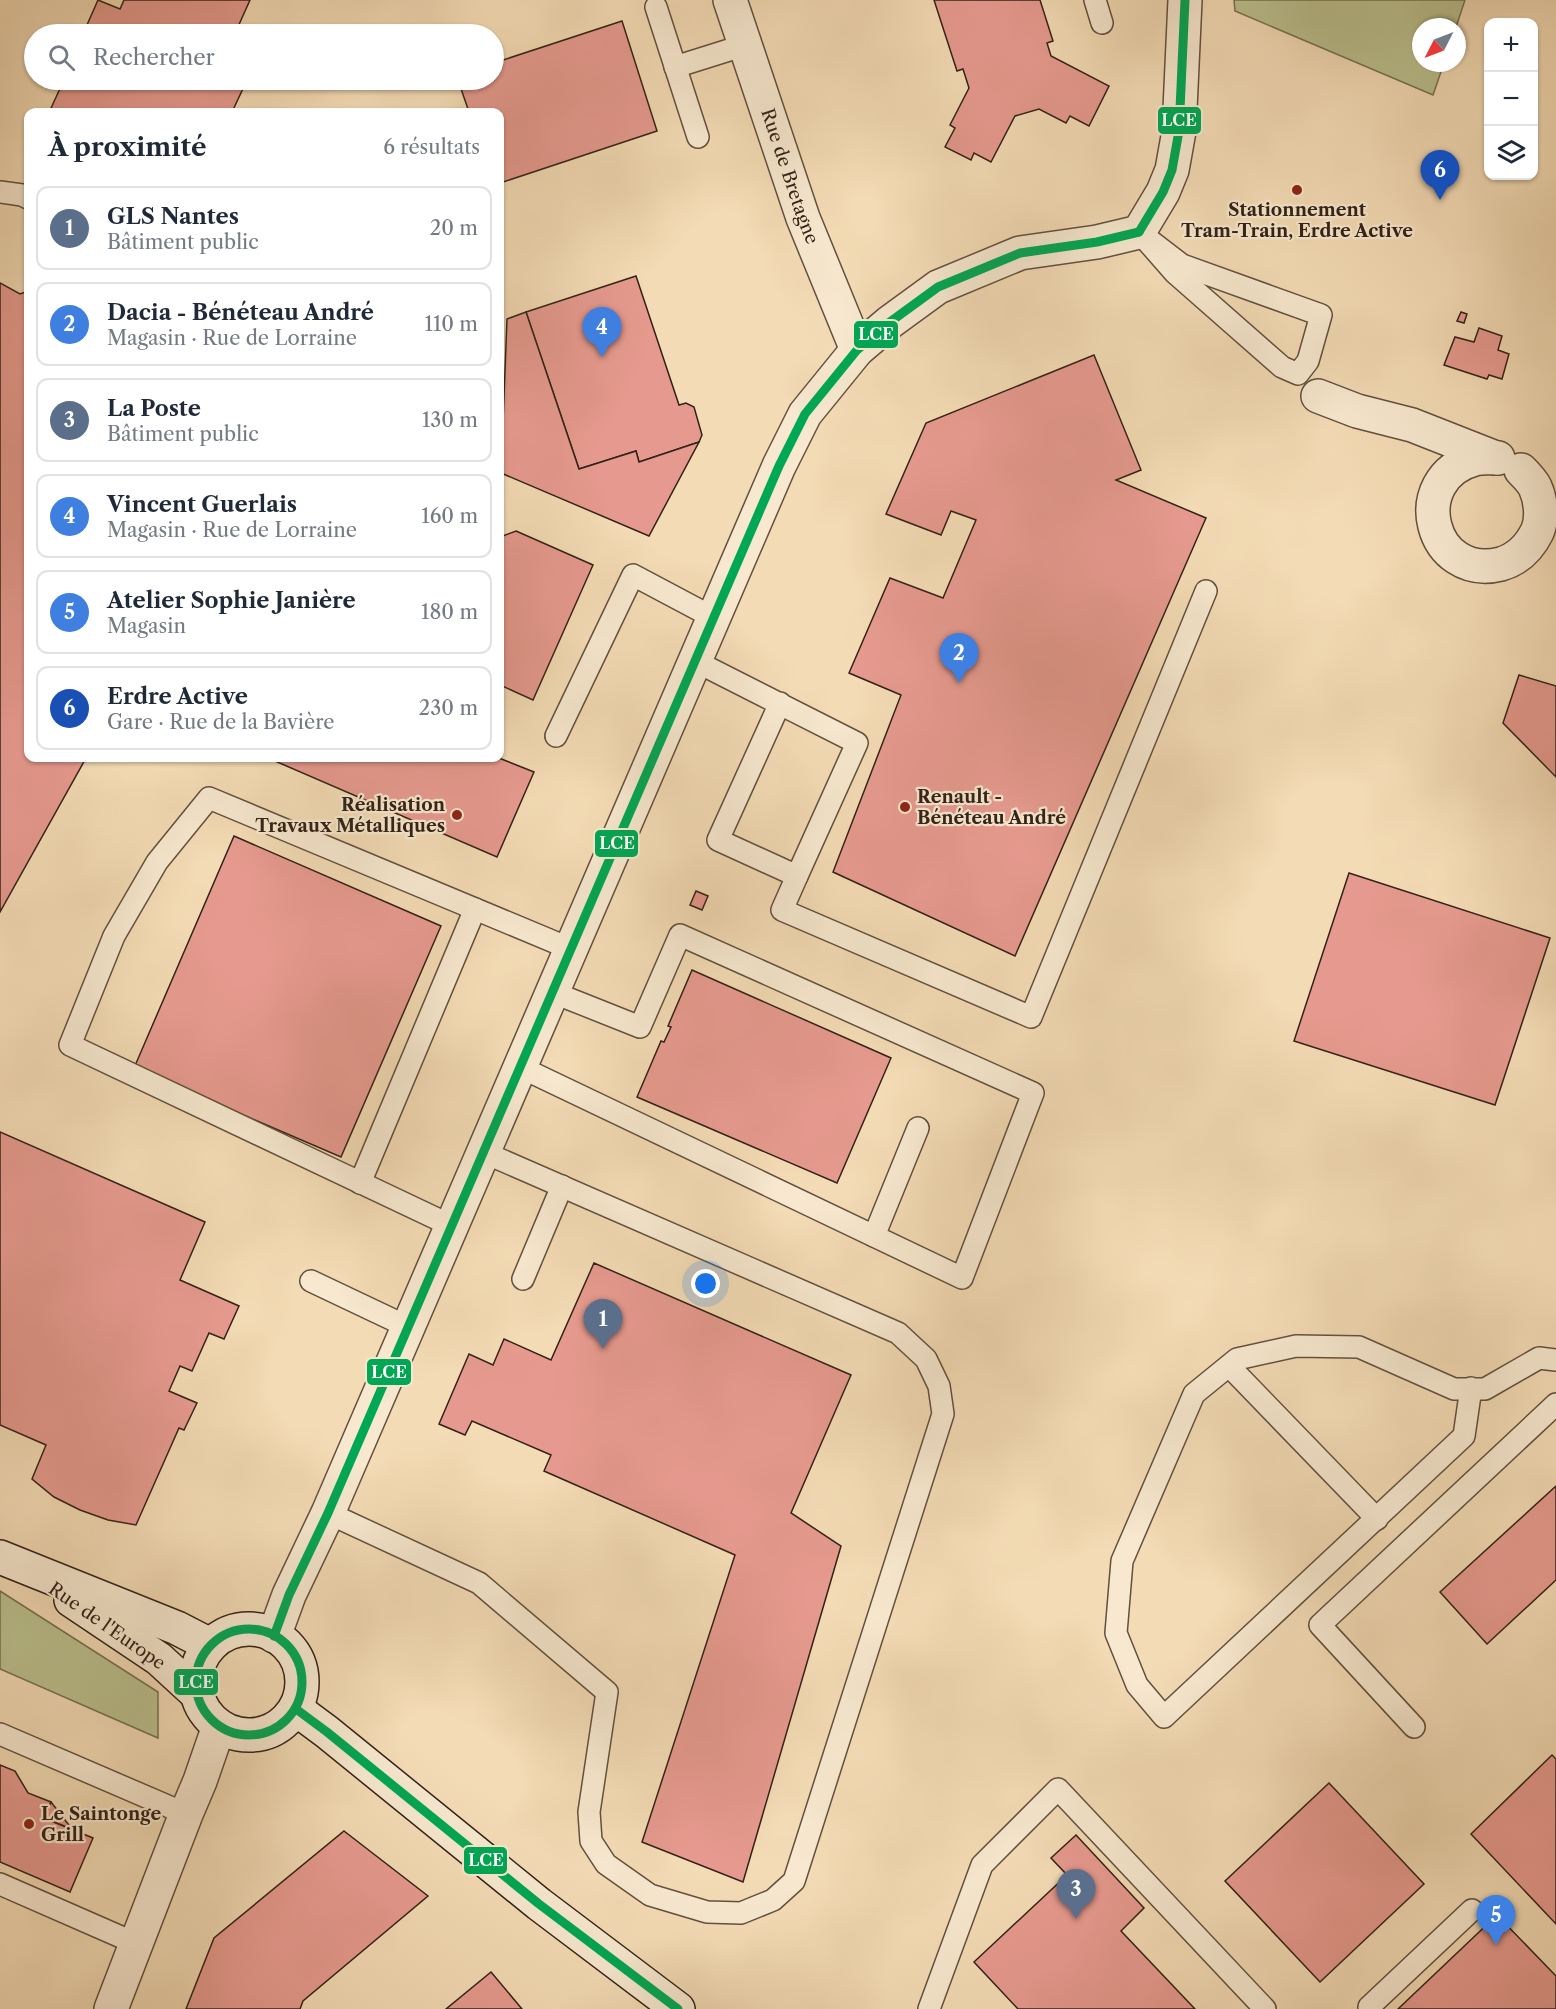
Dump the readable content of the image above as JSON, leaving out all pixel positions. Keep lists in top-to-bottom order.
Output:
{
  "streets": {
    "street": ["Rue de Bretagne", "Rue de l'Europe"]
  },
  "places": [
    "Stationnement Tram-Train, Erdre Active",
    "Renault - Bénéteau André",
    "Réalisation Travaux Métalliques",
    "Le Saintonge Grill"
  ],
  "lines": ["transit line LCE"],
  "north": "bottom left",
  "page": {
    "map_buttons": ["+", "−"],
    "search": "Rechercher",
    "heading": ["À proximité", "6 résultats"],
    "pins": [
      "6",
      "4",
      "2",
      "1",
      "3",
      "5"
    ],
    "list": [
      {
        "mark": "1",
        "name": "GLS Nantes",
        "note": "Bâtiment public",
        "value": "20 m"
      },
      {
        "mark": "2",
        "name": "Dacia - Bénéteau André",
        "note": "Magasin · Rue de Lorraine",
        "value": "110 m"
      },
      {
        "mark": "3",
        "name": "La Poste",
        "note": "Bâtiment public",
        "value": "130 m"
      },
      {
        "mark": "4",
        "name": "Vincent Guerlais",
        "note": "Magasin · Rue de Lorraine",
        "value": "160 m"
      },
      {
        "mark": "5",
        "name": "Atelier Sophie Janière",
        "note": "Magasin",
        "value": "180 m"
      },
      {
        "mark": "6",
        "name": "Erdre Active",
        "note": "Gare · Rue de la Bavière",
        "value": "230 m"
      }
    ]
  }
}
